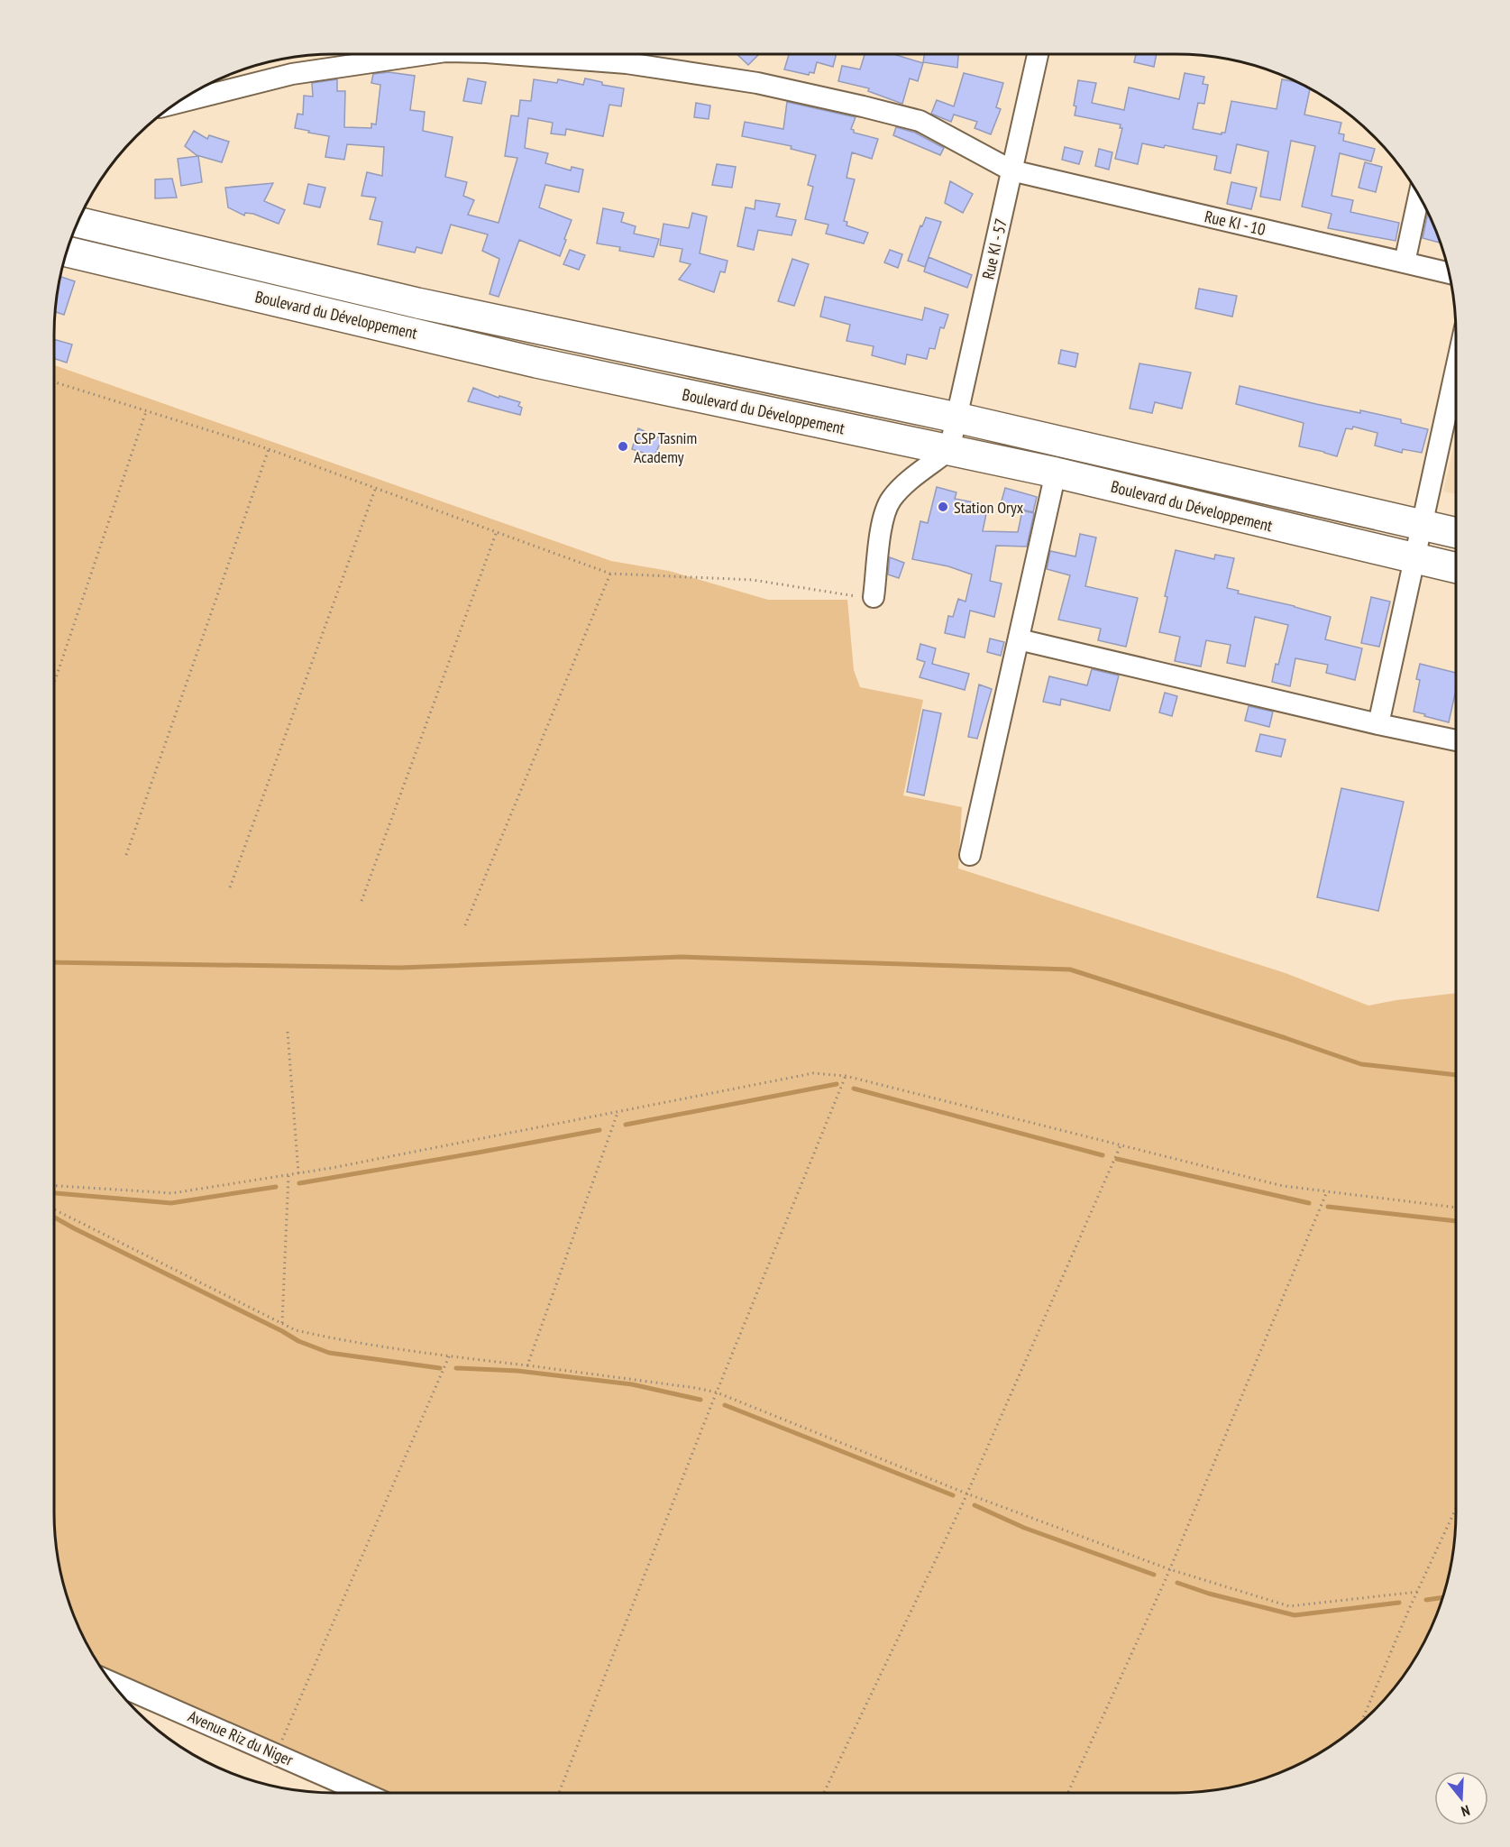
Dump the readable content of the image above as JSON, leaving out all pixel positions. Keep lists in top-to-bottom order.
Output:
{
  "streets": {
    "highway": ["Boulevard du Développement"],
    "street": ["Rue KI - 10", "Rue KI - 57", "Avenue Riz du Niger"]
  },
  "crossings": [
    ["Rue KI - 10", "Rue KI - 57"],
    ["Rue KI - 57", "Boulevard du Développement"]
  ],
  "places": ["CSP Tasnim Academy", "Station Oryx"],
  "north": "bottom"
}
